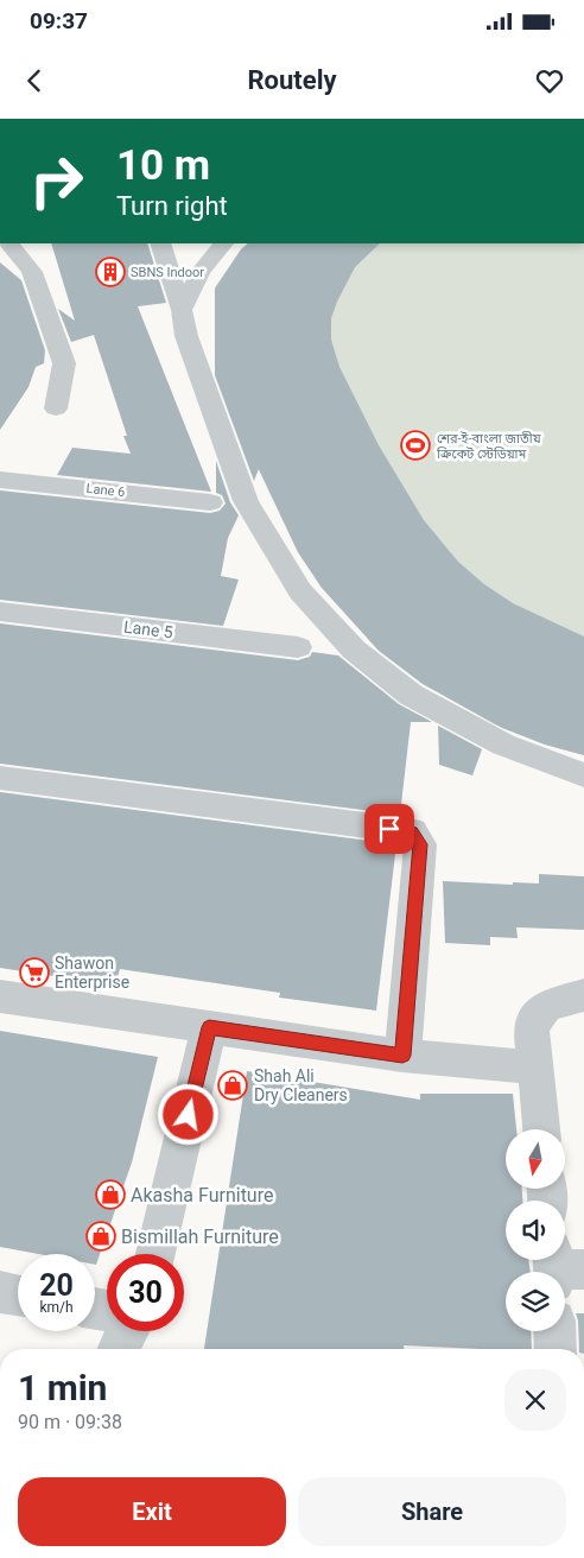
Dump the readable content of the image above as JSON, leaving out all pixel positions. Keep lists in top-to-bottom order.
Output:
{
  "streets": {
    "street": ["Lane 6", "Lane 5"]
  },
  "places": {
    "building": ["SBNS Indoor"],
    "sports": ["শের-ই-বাংলা জাতীয় ক্রিকেট স্টেডিয়াম"],
    "supermarket": ["Shawon Enterprise"],
    "shop": ["Shah Ali Dry Cleaners", "Akasha Furniture", "Bismillah Furniture"]
  },
  "north": "bottom",
  "page": {
    "status": "09:37",
    "header": "Routely",
    "turn": ["10 m", "Turn right"],
    "speed": "20 km/h",
    "limit": "30",
    "heading": ["1 min", "90 m · 09:38"],
    "buttons": ["Exit", "Share"]
  }
}
